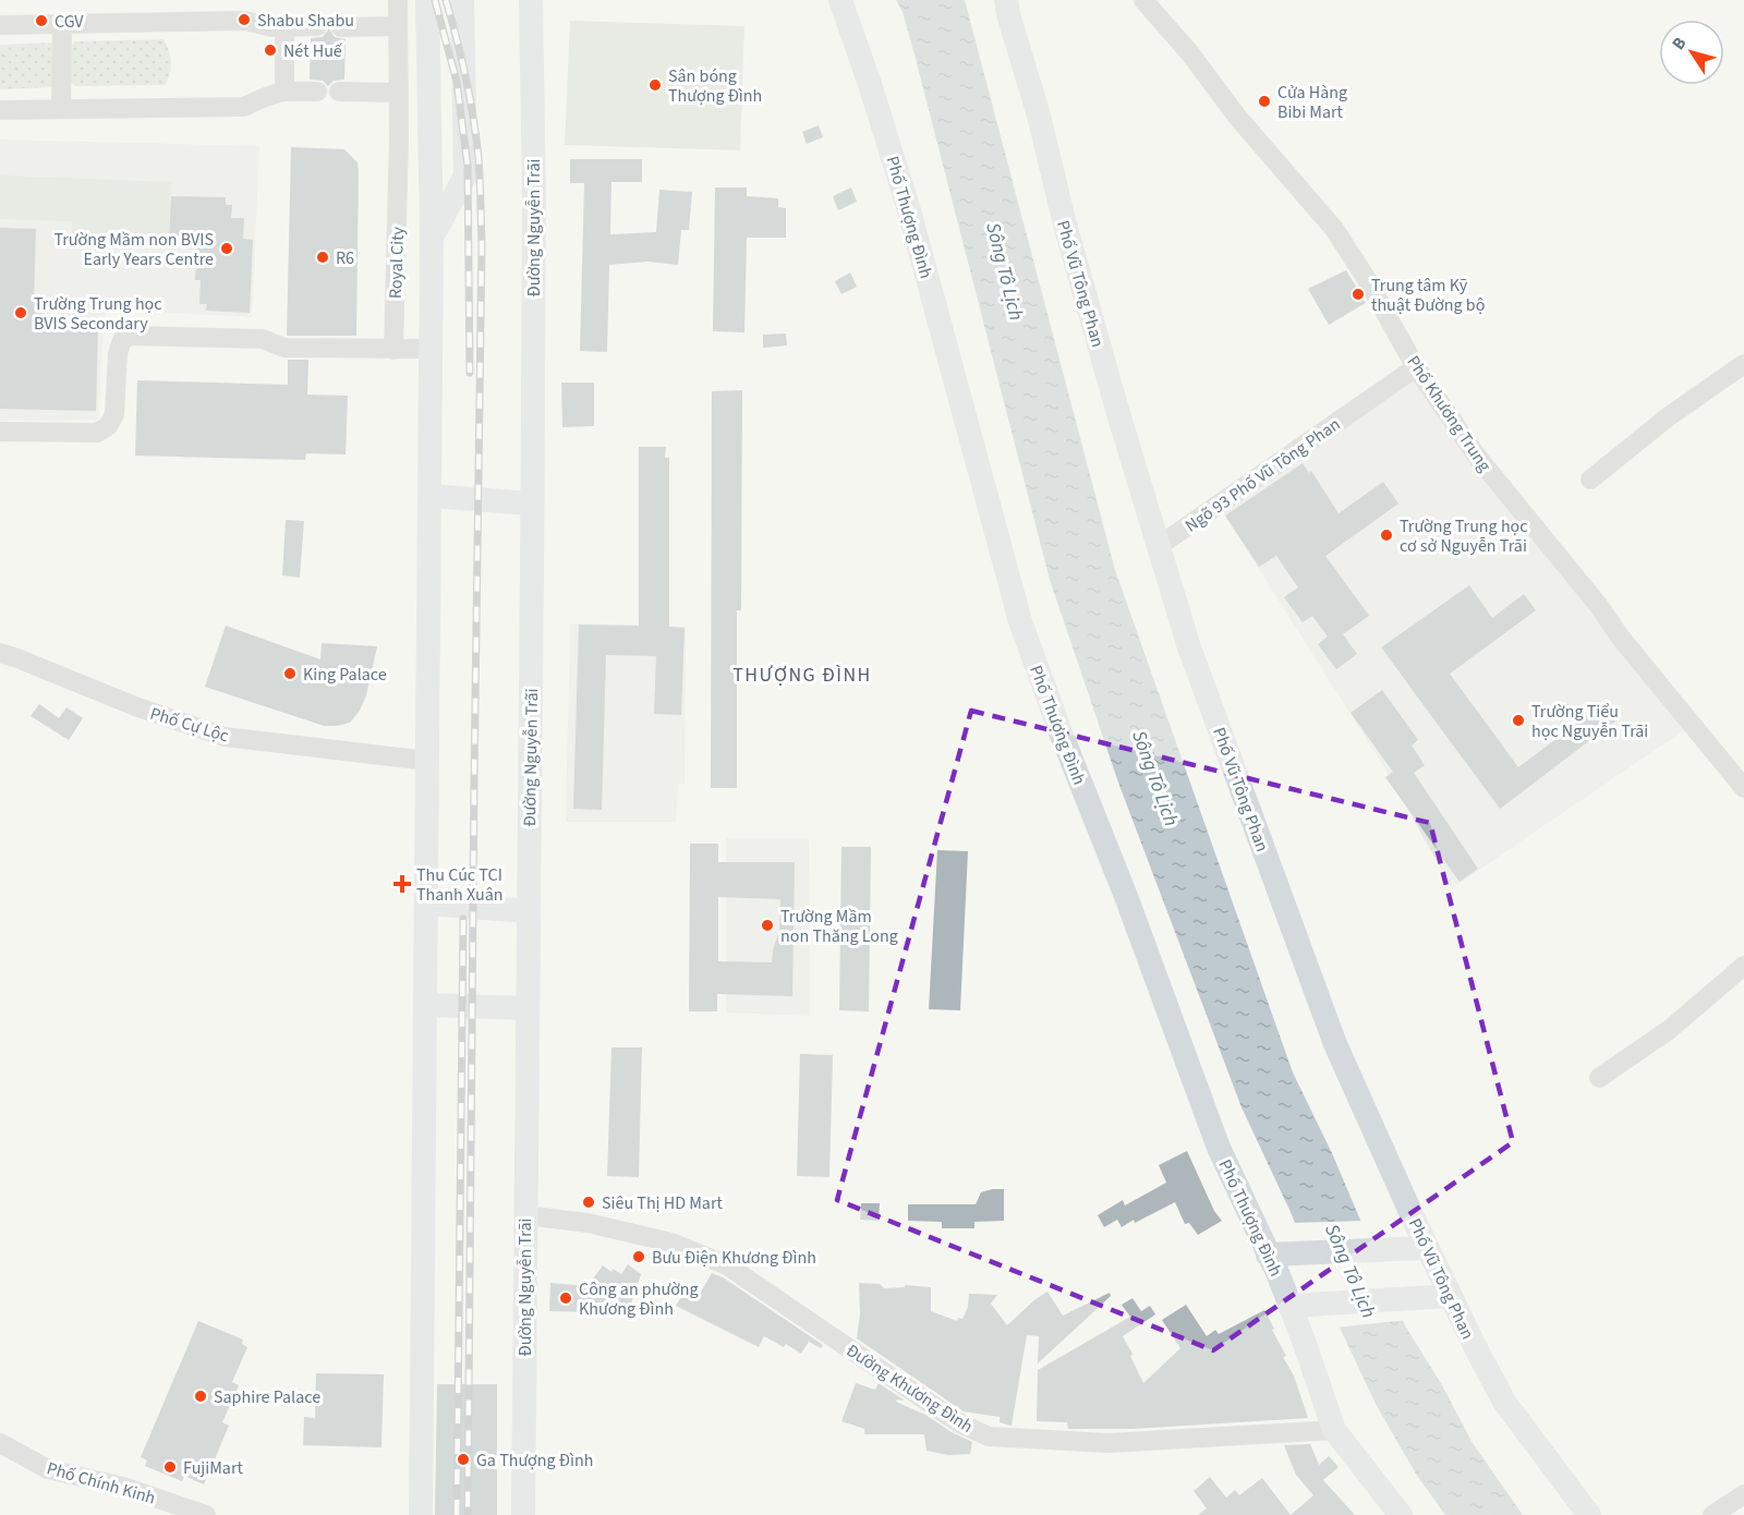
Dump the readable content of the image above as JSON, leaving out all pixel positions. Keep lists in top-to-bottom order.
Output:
{
  "streets": {
    "main road": ["Phố Thượng Đình", "Đường Nguyễn Trãi", "Phố Vũ Tông Phan"],
    "street": [
      "Royal City",
      "Phố Khương Trung",
      "Ngõ 93 Phố Vũ Tông Phan",
      "Phố Cự Lộc",
      "Đường Khương Đình",
      "Phố Chính Kinh"
    ]
  },
  "crossings": [
    ["Phố Thượng Đình", "Đường Khương Đình"],
    ["Đường Nguyễn Trãi", "Đường Khương Đình"],
    ["Phố Vũ Tông Phan", "Ngõ 93 Phố Vũ Tông Phan"],
    ["Phố Khương Trung", "Ngõ 93 Phố Vũ Tông Phan"]
  ],
  "districts": ["THƯỢNG ĐÌNH"],
  "water": ["Sông Tô Lịch"],
  "places": {
    "other": [
      "Shabu Shabu",
      "CGV",
      "Nét Huế",
      "Sân bóng Thượng Đình",
      "Cửa Hàng Bibi Mart",
      "Trường Mầm non BVIS Early Years Centre",
      "R6",
      "Trung tâm Kỹ thuật Đường bộ",
      "Trường Trung học BVIS Secondary",
      "Trường Trung học cơ sở Nguyễn Trãi",
      "King Palace",
      "Trường Tiểu học Nguyễn Trãi",
      "Trường Mầm non Thăng Long",
      "Siêu Thị HD Mart",
      "Bưu Điện Khương Đình",
      "Công an phường Khương Đình",
      "Saphire Palace",
      "Ga Thượng Đình",
      "FujiMart"
    ],
    "health": ["Thu Cúc TCI Thanh Xuân"]
  },
  "north": "top left"
}
